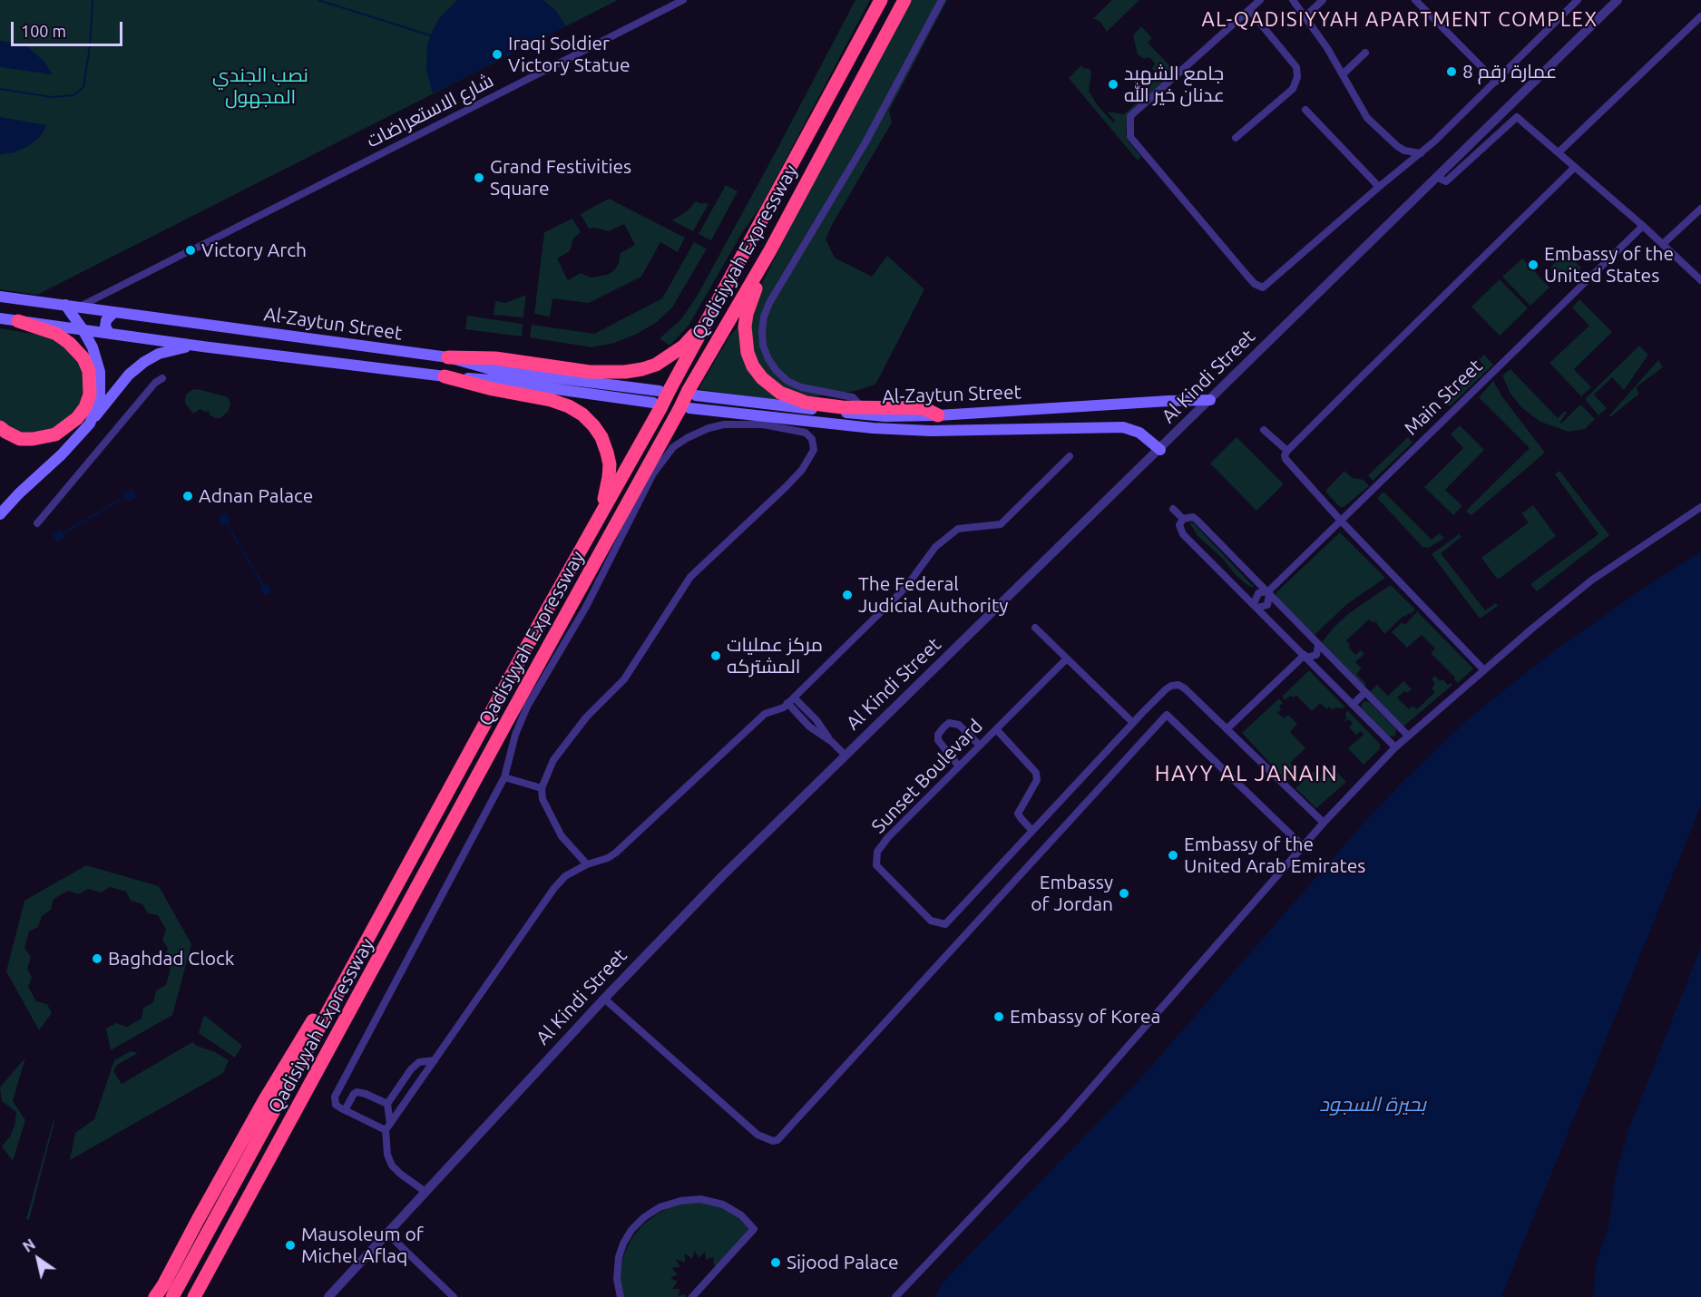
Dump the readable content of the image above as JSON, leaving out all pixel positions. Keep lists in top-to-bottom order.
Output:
{
  "streets": {
    "highway": ["Qadisiyyah Expressway"],
    "main road": ["Al-Zaytun Street"],
    "street": [
      "شارع الاستعراضات",
      "Al Kindi Street",
      "Main Street",
      "Sunset Boulevard"
    ]
  },
  "crossings": [
    ["شارع الاستعراضات", "Al-Zaytun Street"],
    ["Qadisiyyah Expressway", "Al-Zaytun Street"],
    ["Al-Zaytun Street", "Al Kindi Street"]
  ],
  "districts": ["AL-QADISIYYAH APARTMENT COMPLEX", "HAYY AL JANAIN"],
  "water": ["بحيرة السجود"],
  "parks": ["نصب الجندي المجهول"],
  "places": [
    "Iraqi Soldier Victory Statue",
    "عمارة رقم 8",
    "جامع الشهيد عدنان خير الله",
    "Grand Festivities Square",
    "Victory Arch",
    "Embassy of the United States",
    "Adnan Palace",
    "The Federal Judicial Authority",
    "مركز عمليات المشتركه",
    "Embassy of the United Arab Emirates",
    "Embassy of Jordan",
    "Baghdad Clock",
    "Embassy of Korea",
    "Mausoleum of Michel Aflaq",
    "Sijood Palace"
  ],
  "scale_bar": "100 m",
  "north": "top left"
}
